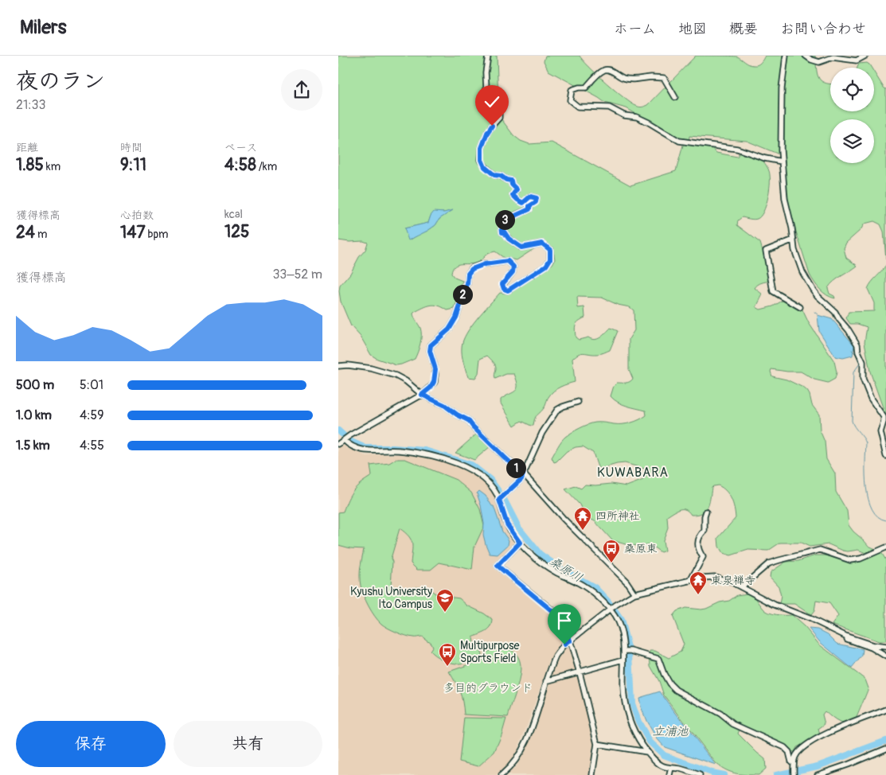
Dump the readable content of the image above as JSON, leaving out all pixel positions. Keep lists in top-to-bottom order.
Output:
{
  "districts": ["KUWABARA"],
  "water": ["桑原川", "立浦池"],
  "parks": ["多目的グラウンド"],
  "places": {
    "temple": ["四所神社", "東泉禅寺"],
    "bus stop": ["桑原東", "Multipurpose Sports Field"],
    "school or university": ["Kyushu University Ito Campus"]
  },
  "page": {
    "header": "Milers",
    "nav": [
      "ホーム",
      "地図",
      "概要",
      "お問い合わせ"
    ],
    "heading": ["夜のラン", "21:33"],
    "stats": [
      ["距離", "1.85 km"],
      ["時間", "9:11"],
      ["ペース", "4:58 /km"],
      ["獲得標高", "24 m"],
      ["心拍数", "147 bpm"],
      ["kcal", "125"]
    ],
    "pins": ["3", "2", "1"],
    "chart": ["獲得標高", "33–52 m"],
    "list": [
      {
        "name": "500 m",
        "note": "5:01"
      },
      {
        "name": "1.0 km",
        "note": "4:59"
      },
      {
        "name": "1.5 km",
        "note": "4:55"
      }
    ],
    "buttons": ["保存", "共有"]
  }
}
